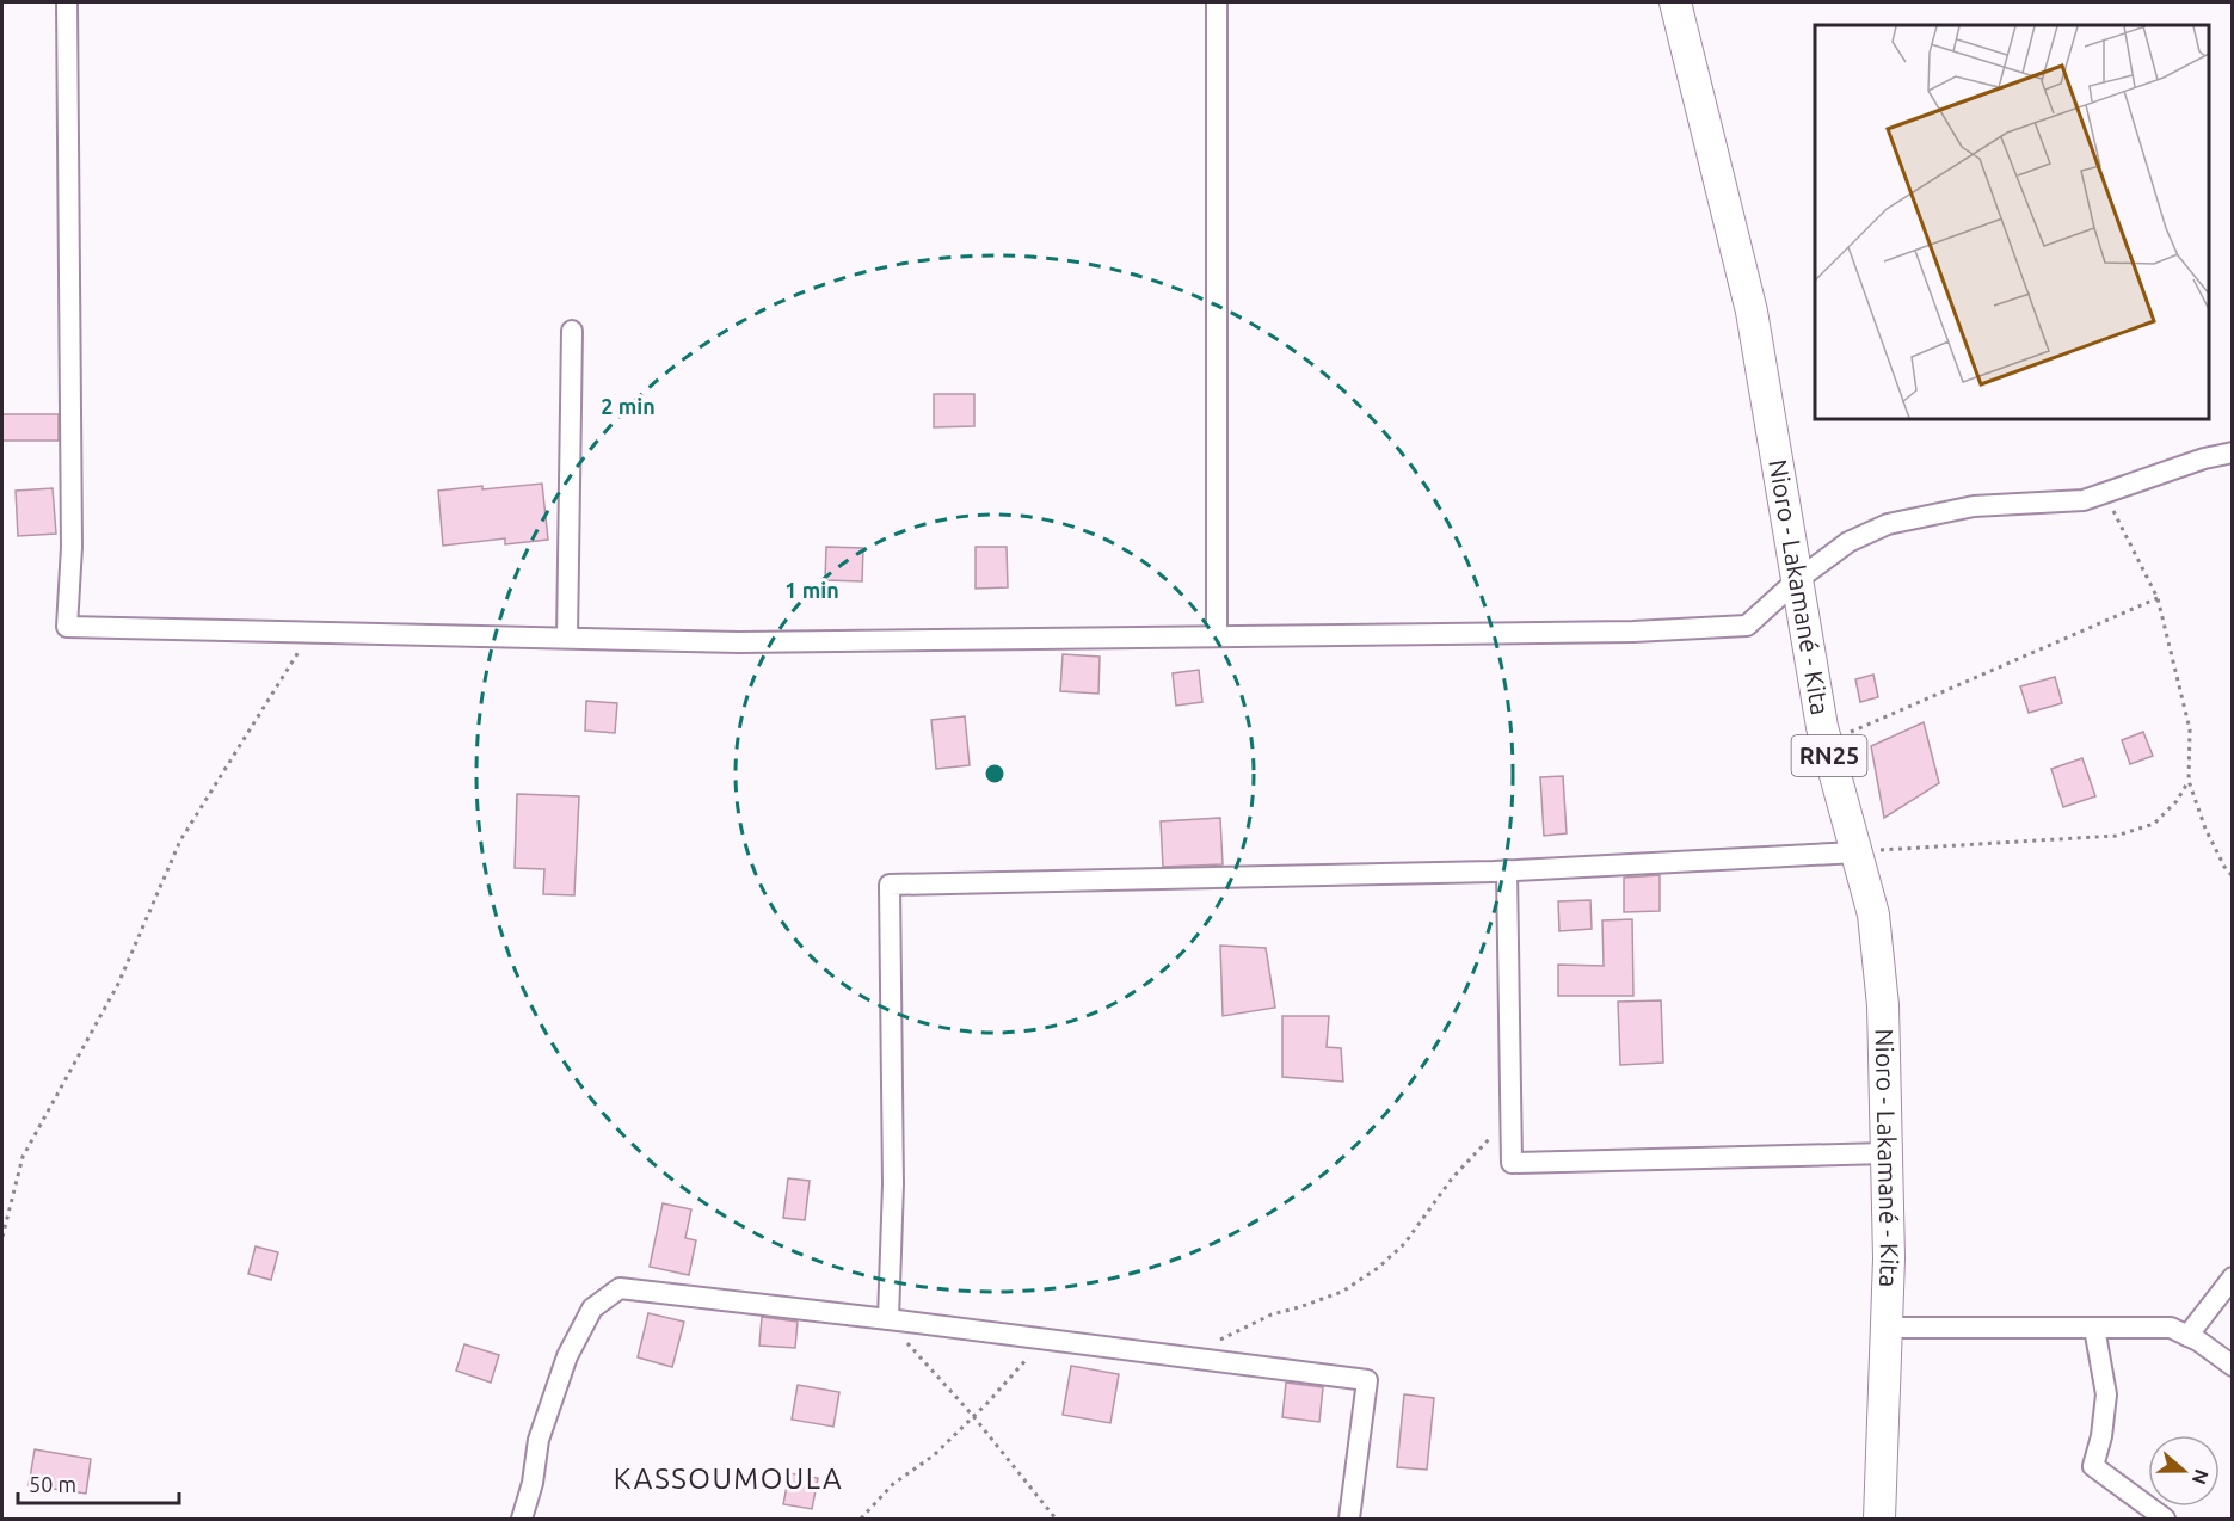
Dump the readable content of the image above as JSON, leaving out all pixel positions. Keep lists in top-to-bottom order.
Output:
{
  "streets": {
    "main road": ["Nioro - Lakamané - Kita", "RN25"]
  },
  "districts": ["KASSOUMOULA"],
  "scale_bar": "50 m",
  "north": "right",
  "rings": ["2 min", "1 min"]
}
